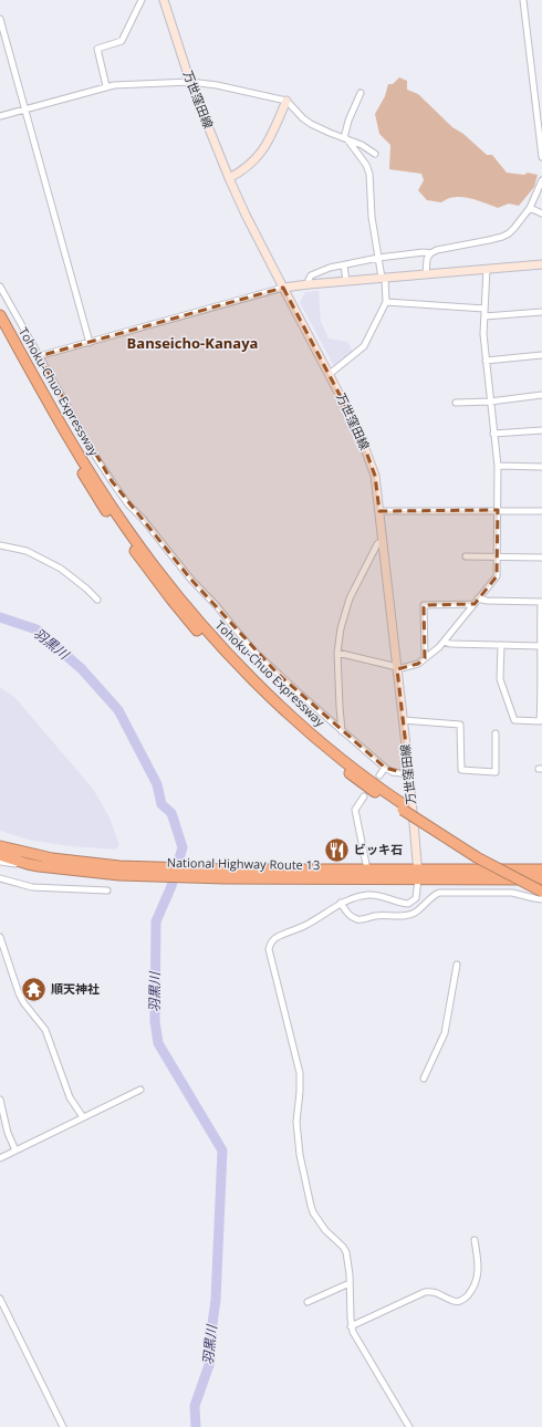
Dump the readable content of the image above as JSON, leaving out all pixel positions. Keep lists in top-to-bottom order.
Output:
{
  "streets": {
    "highway": ["Tohoku-Chuo Expressway", "National Highway Route 13"],
    "main road": ["万世窪田線"]
  },
  "crossings": [
    ["万世窪田線", "National Highway Route 13"]
  ],
  "districts": ["Banseicho-Kanaya"],
  "water": ["羽黒川"],
  "places": {
    "restaurant": ["ビッキ石"],
    "temple": ["順天神社"]
  }
}
